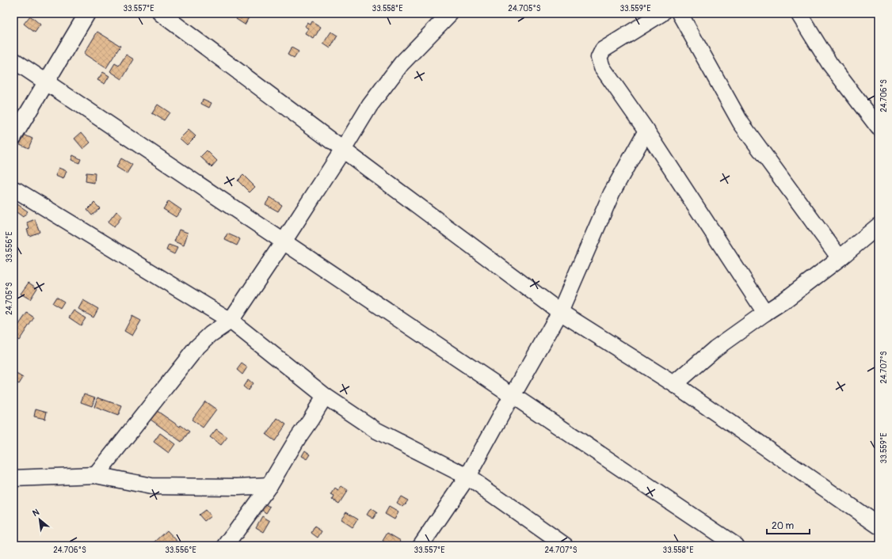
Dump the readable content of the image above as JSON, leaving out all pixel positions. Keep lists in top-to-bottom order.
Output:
{
  "scale_bar": "20 m",
  "north": "top left",
  "coordinates": [
    "33.557°E",
    "33.558°E",
    "24.705°S",
    "33.559°E",
    "24.706°S",
    "33.556°E",
    "24.707°S"
  ]
}
